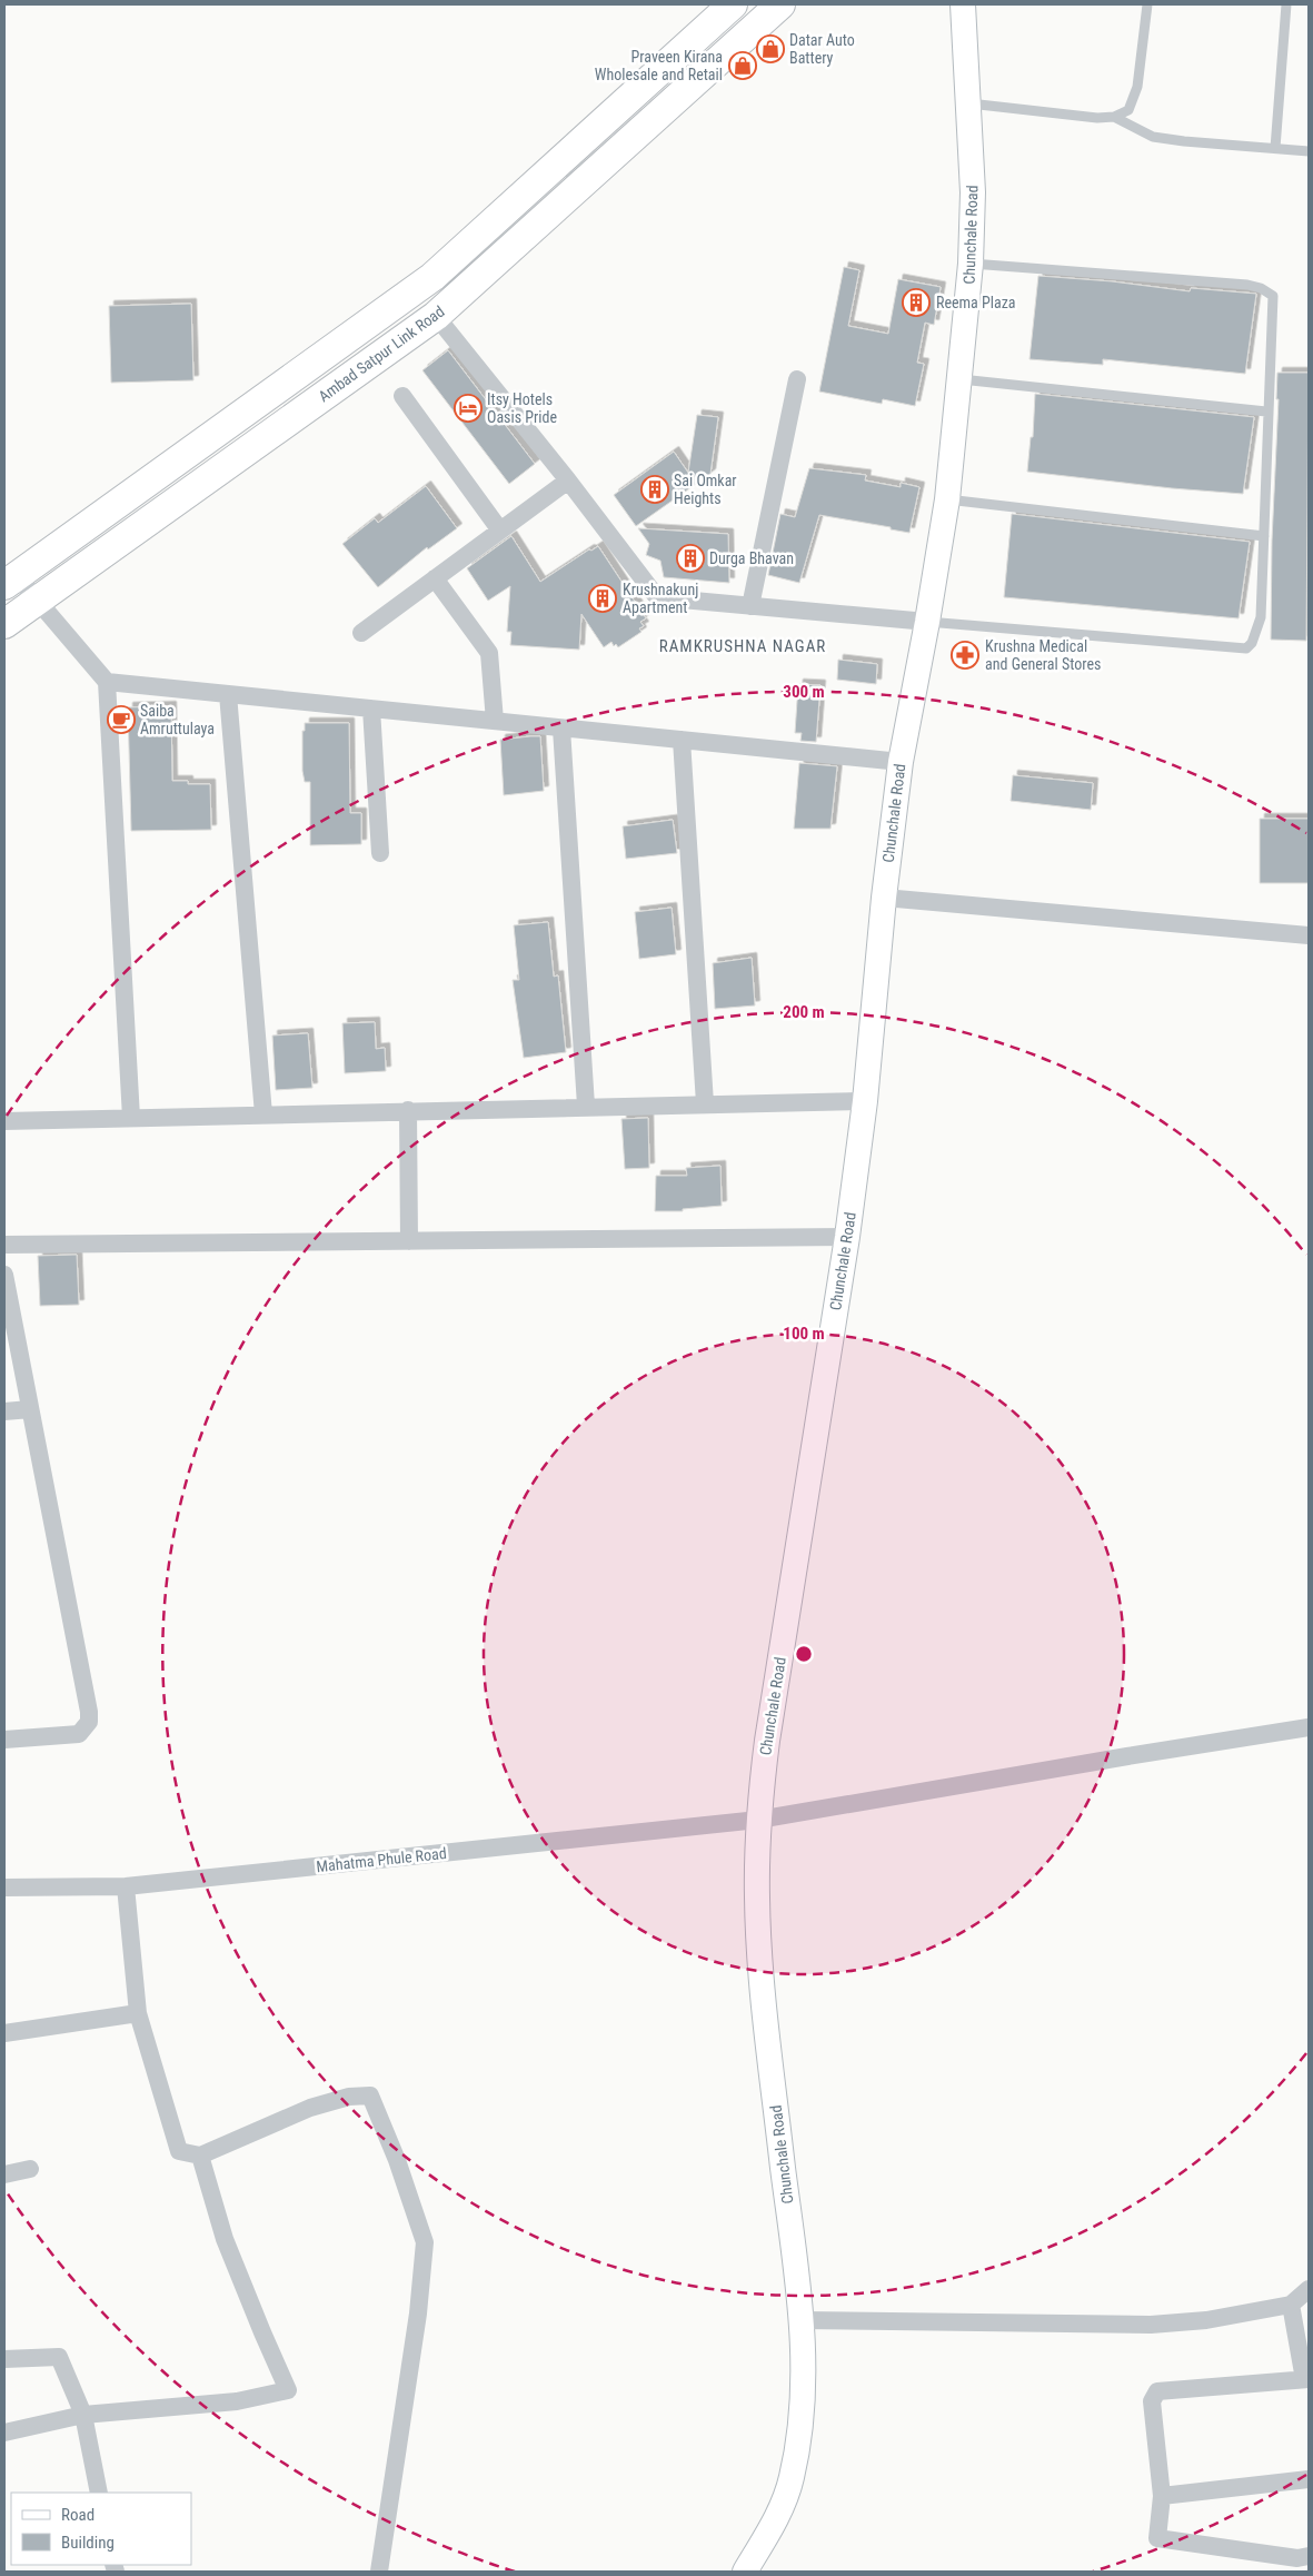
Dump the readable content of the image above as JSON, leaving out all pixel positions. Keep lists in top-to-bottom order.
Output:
{
  "streets": {
    "main road": ["Ambad Satpur Link Road"],
    "street": ["Chunchale Road", "Mahatma Phule Road"]
  },
  "crossings": [
    ["Chunchale Road", "Mahatma Phule Road"]
  ],
  "districts": ["RAMKRUSHNA NAGAR"],
  "places": {
    "shop": ["Datar Auto Battery", "Praveen Kirana Wholesale and Retail"],
    "building": [
      "Reema Plaza",
      "Sai Omkar Heights",
      "Durga Bhavan",
      "Krushnakunj Apartment"
    ],
    "hotel": ["Itsy Hotels Oasis Pride"],
    "pharmacy": ["Krushna Medical and General Stores"],
    "cafe": ["Saiba Amruttulaya"]
  },
  "legend": ["Road", "Building"],
  "rings": ["300 m", "200 m", "100 m"]
}
